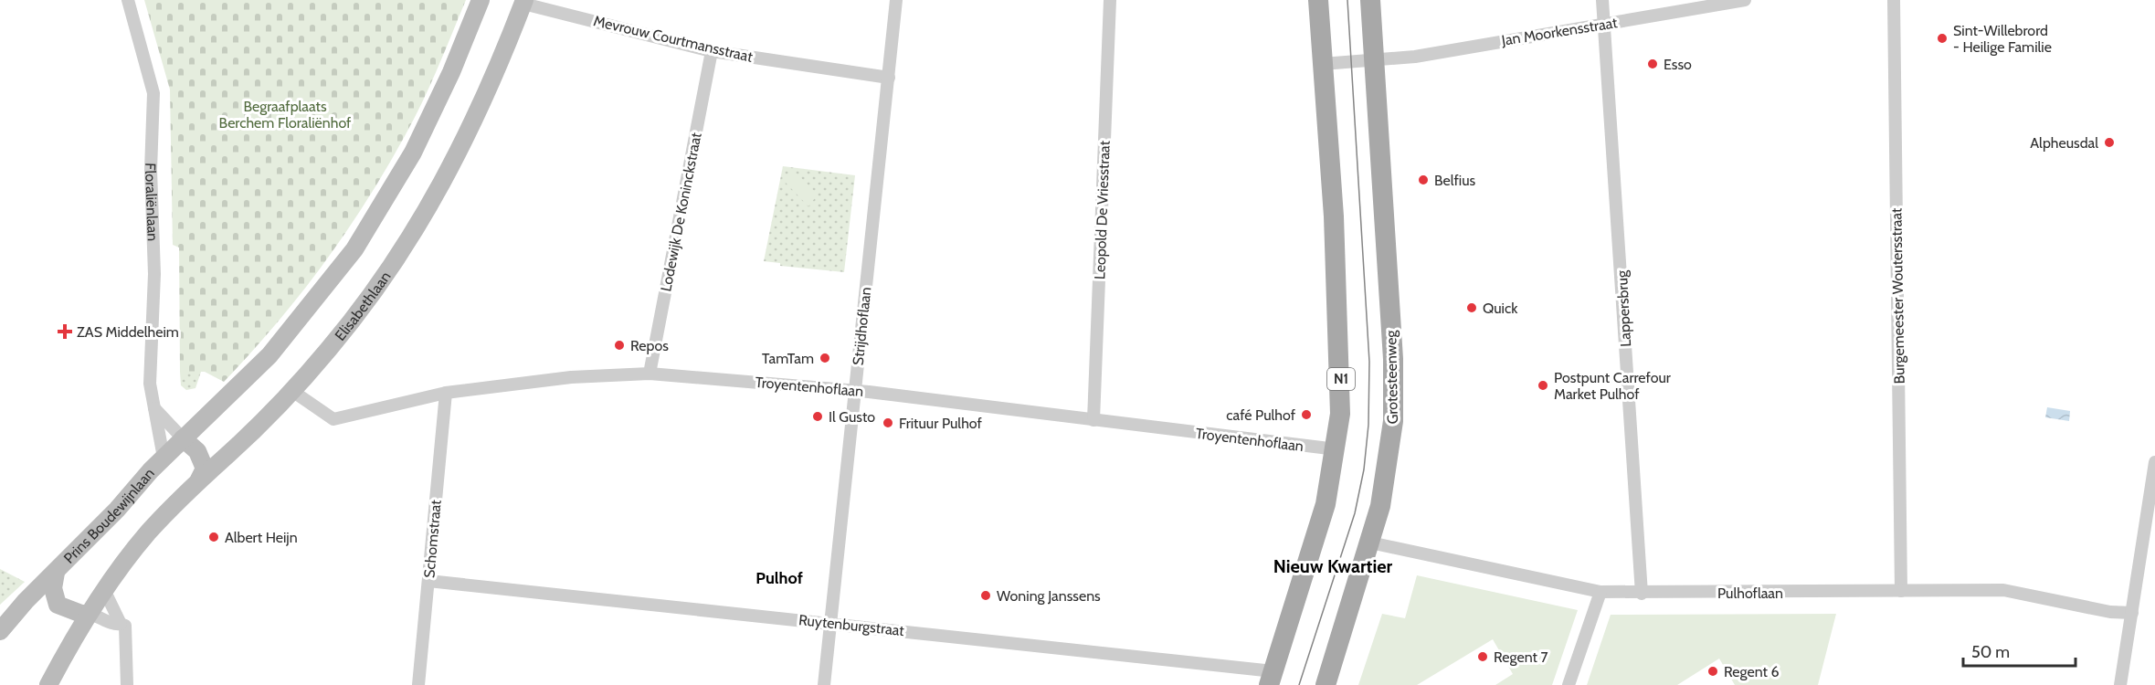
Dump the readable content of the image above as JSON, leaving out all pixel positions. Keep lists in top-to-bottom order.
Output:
{
  "streets": {
    "main road": [
      "Elisabethlaan",
      "Grotesteenweg",
      "N1",
      "Prins Boudewijnlaan"
    ],
    "street": [
      "Jan Moorkensstraat",
      "Mevrouw Courtmansstraat",
      "Floraliënlaan",
      "Leopold De Vriesstraat",
      "Lodewijk De Koninckstraat",
      "Burgemeester Woutersstraat",
      "Lappersbrug",
      "Strijdhoflaan",
      "Troyentenhoflaan",
      "Schomstraat",
      "Pulhoflaan",
      "Ruytenburgstraat"
    ]
  },
  "crossings": [
    ["Jan Moorkensstraat", "Lappersbrug"],
    ["Jan Moorkensstraat", "Grotesteenweg"],
    ["Mevrouw Courtmansstraat", "Lodewijk De Koninckstraat"],
    ["Mevrouw Courtmansstraat", "Elisabethlaan"],
    ["Mevrouw Courtmansstraat", "Strijdhoflaan"],
    ["Floraliënlaan", "Prins Boudewijnlaan"],
    ["Leopold De Vriesstraat", "Troyentenhoflaan"],
    ["Lodewijk De Koninckstraat", "Troyentenhoflaan"],
    ["Burgemeester Woutersstraat", "Pulhoflaan"],
    ["Elisabethlaan", "Troyentenhoflaan"],
    ["Lappersbrug", "Pulhoflaan"],
    ["Strijdhoflaan", "Troyentenhoflaan"],
    ["Strijdhoflaan", "Ruytenburgstraat"],
    ["Grotesteenweg", "Pulhoflaan"],
    ["N1", "Troyentenhoflaan"],
    ["N1", "Ruytenburgstraat"],
    ["Troyentenhoflaan", "Schomstraat"],
    ["Schomstraat", "Ruytenburgstraat"]
  ],
  "districts": ["Nieuw Kwartier", "Pulhof"],
  "parks": ["Begraafplaats Berchem Floraliënhof"],
  "places": {
    "other": [
      "Sint-Willebrord - Heilige Familie",
      "Esso",
      "Alpheusdal",
      "Belfius",
      "Quick",
      "Repos",
      "TamTam",
      "Postpunt Carrefour Market Pulhof",
      "café Pulhof",
      "Il Gusto",
      "Frituur Pulhof",
      "Albert Heijn",
      "Woning Janssens",
      "Regent 7",
      "Regent 6"
    ],
    "health": ["ZAS Middelheim"]
  },
  "scale_bar": "50 m"
}
